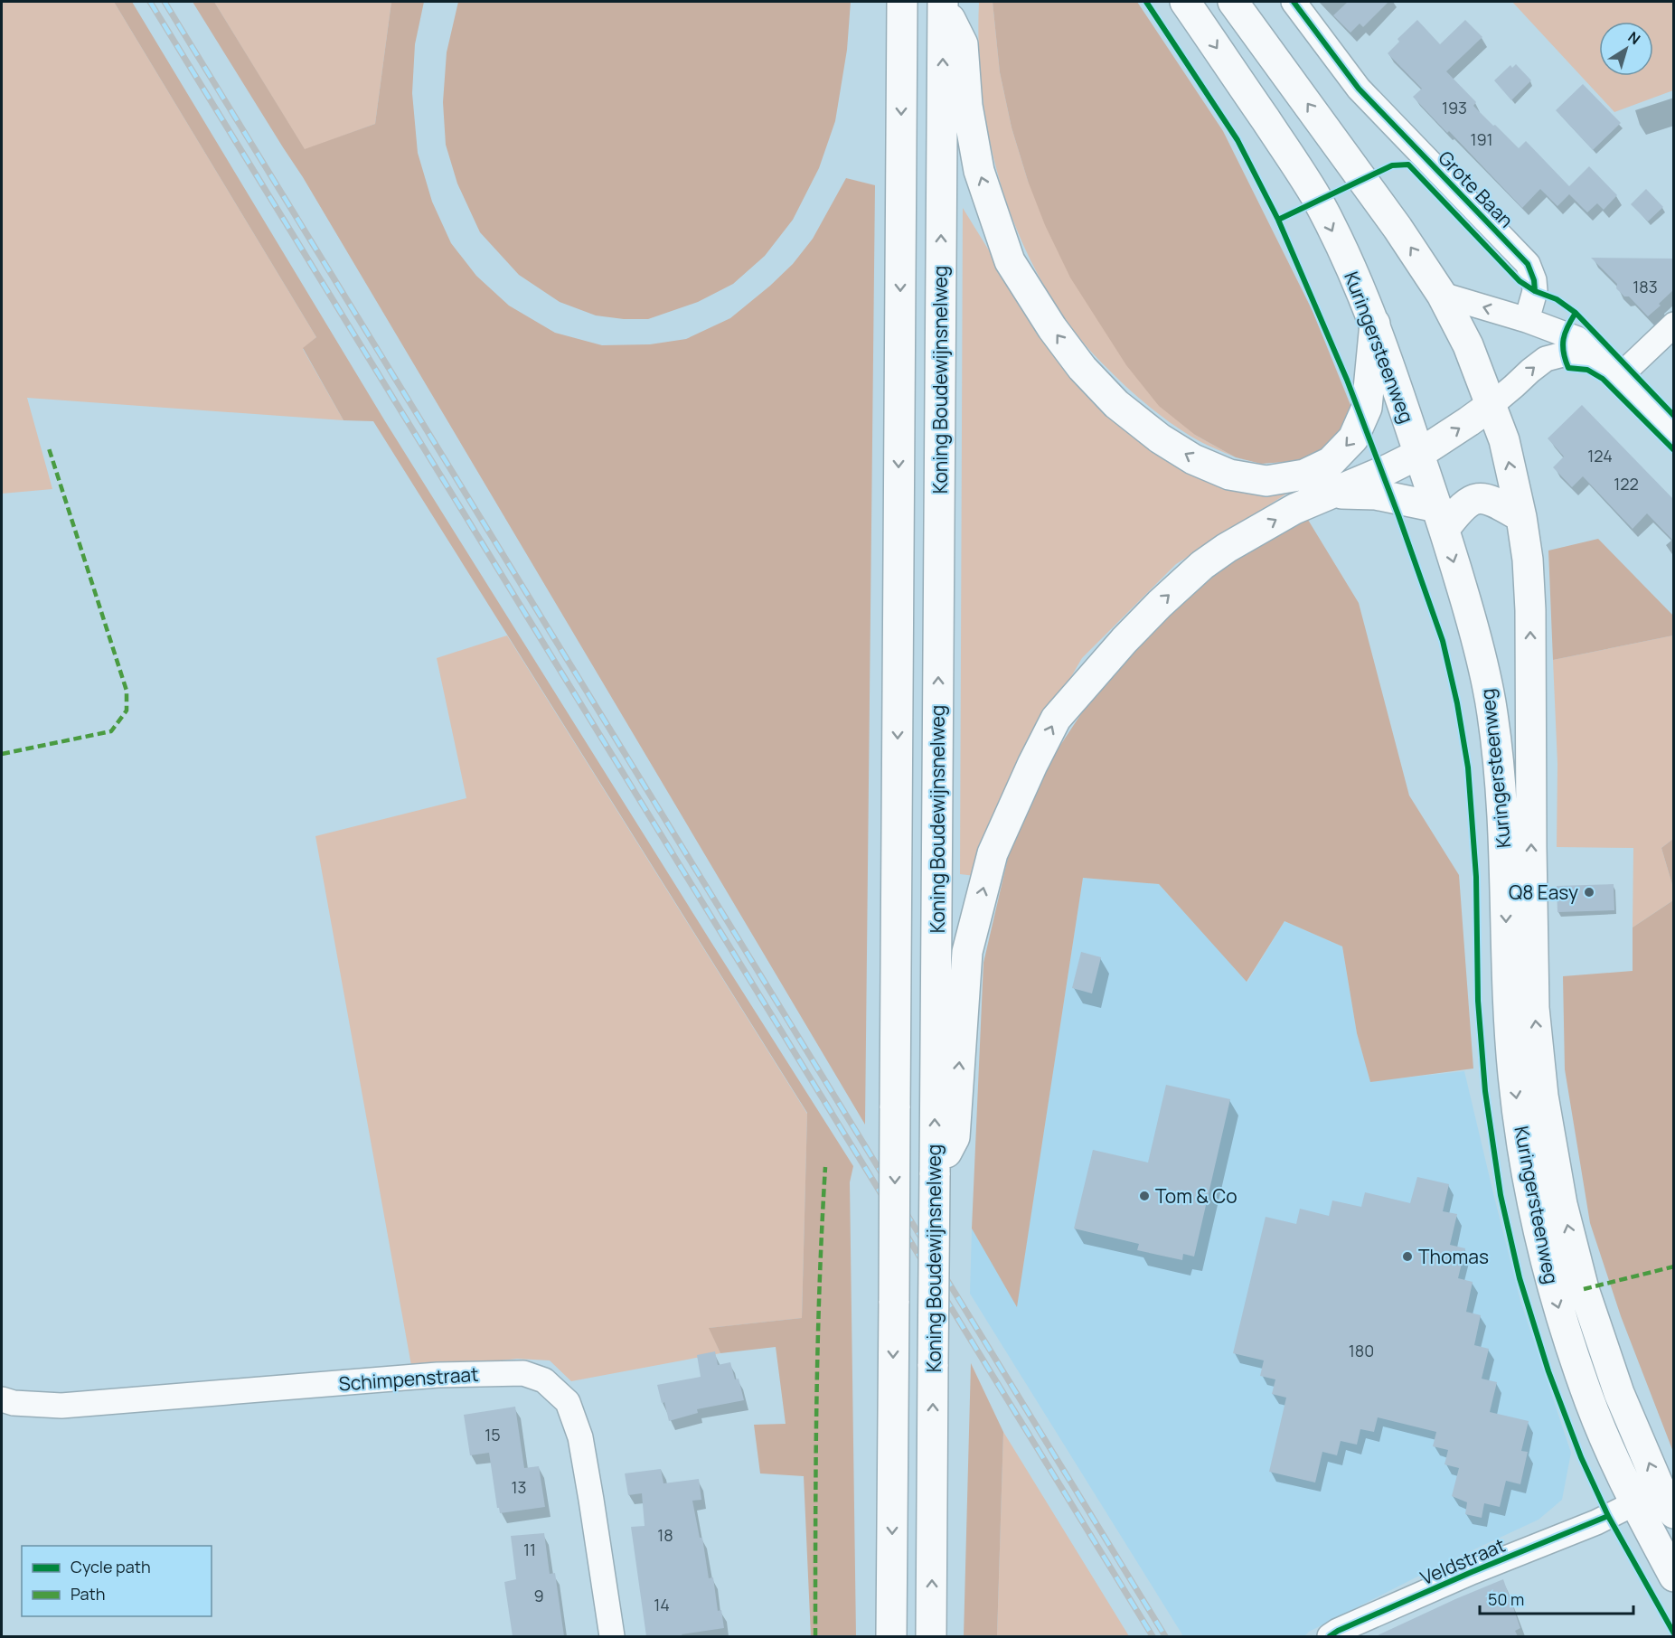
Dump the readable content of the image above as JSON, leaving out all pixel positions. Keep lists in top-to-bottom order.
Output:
{
  "streets": {
    "main road": ["Kuringersteenweg", "Koning Boudewijnsnelweg"],
    "street": ["Grote Baan", "Schimpenstraat", "Veldstraat"]
  },
  "crossings": [
    ["Kuringersteenweg", "Veldstraat"]
  ],
  "places": ["Q8 Easy", "Tom & Co", "Thomas"],
  "house_numbers": [
    "193",
    "191",
    "183",
    "124",
    "122",
    "180",
    "15",
    "13",
    "18",
    "11",
    "9",
    "14"
  ],
  "legend": ["Cycle path", "Path"],
  "scale_bar": "50 m",
  "north": "top right"
}
